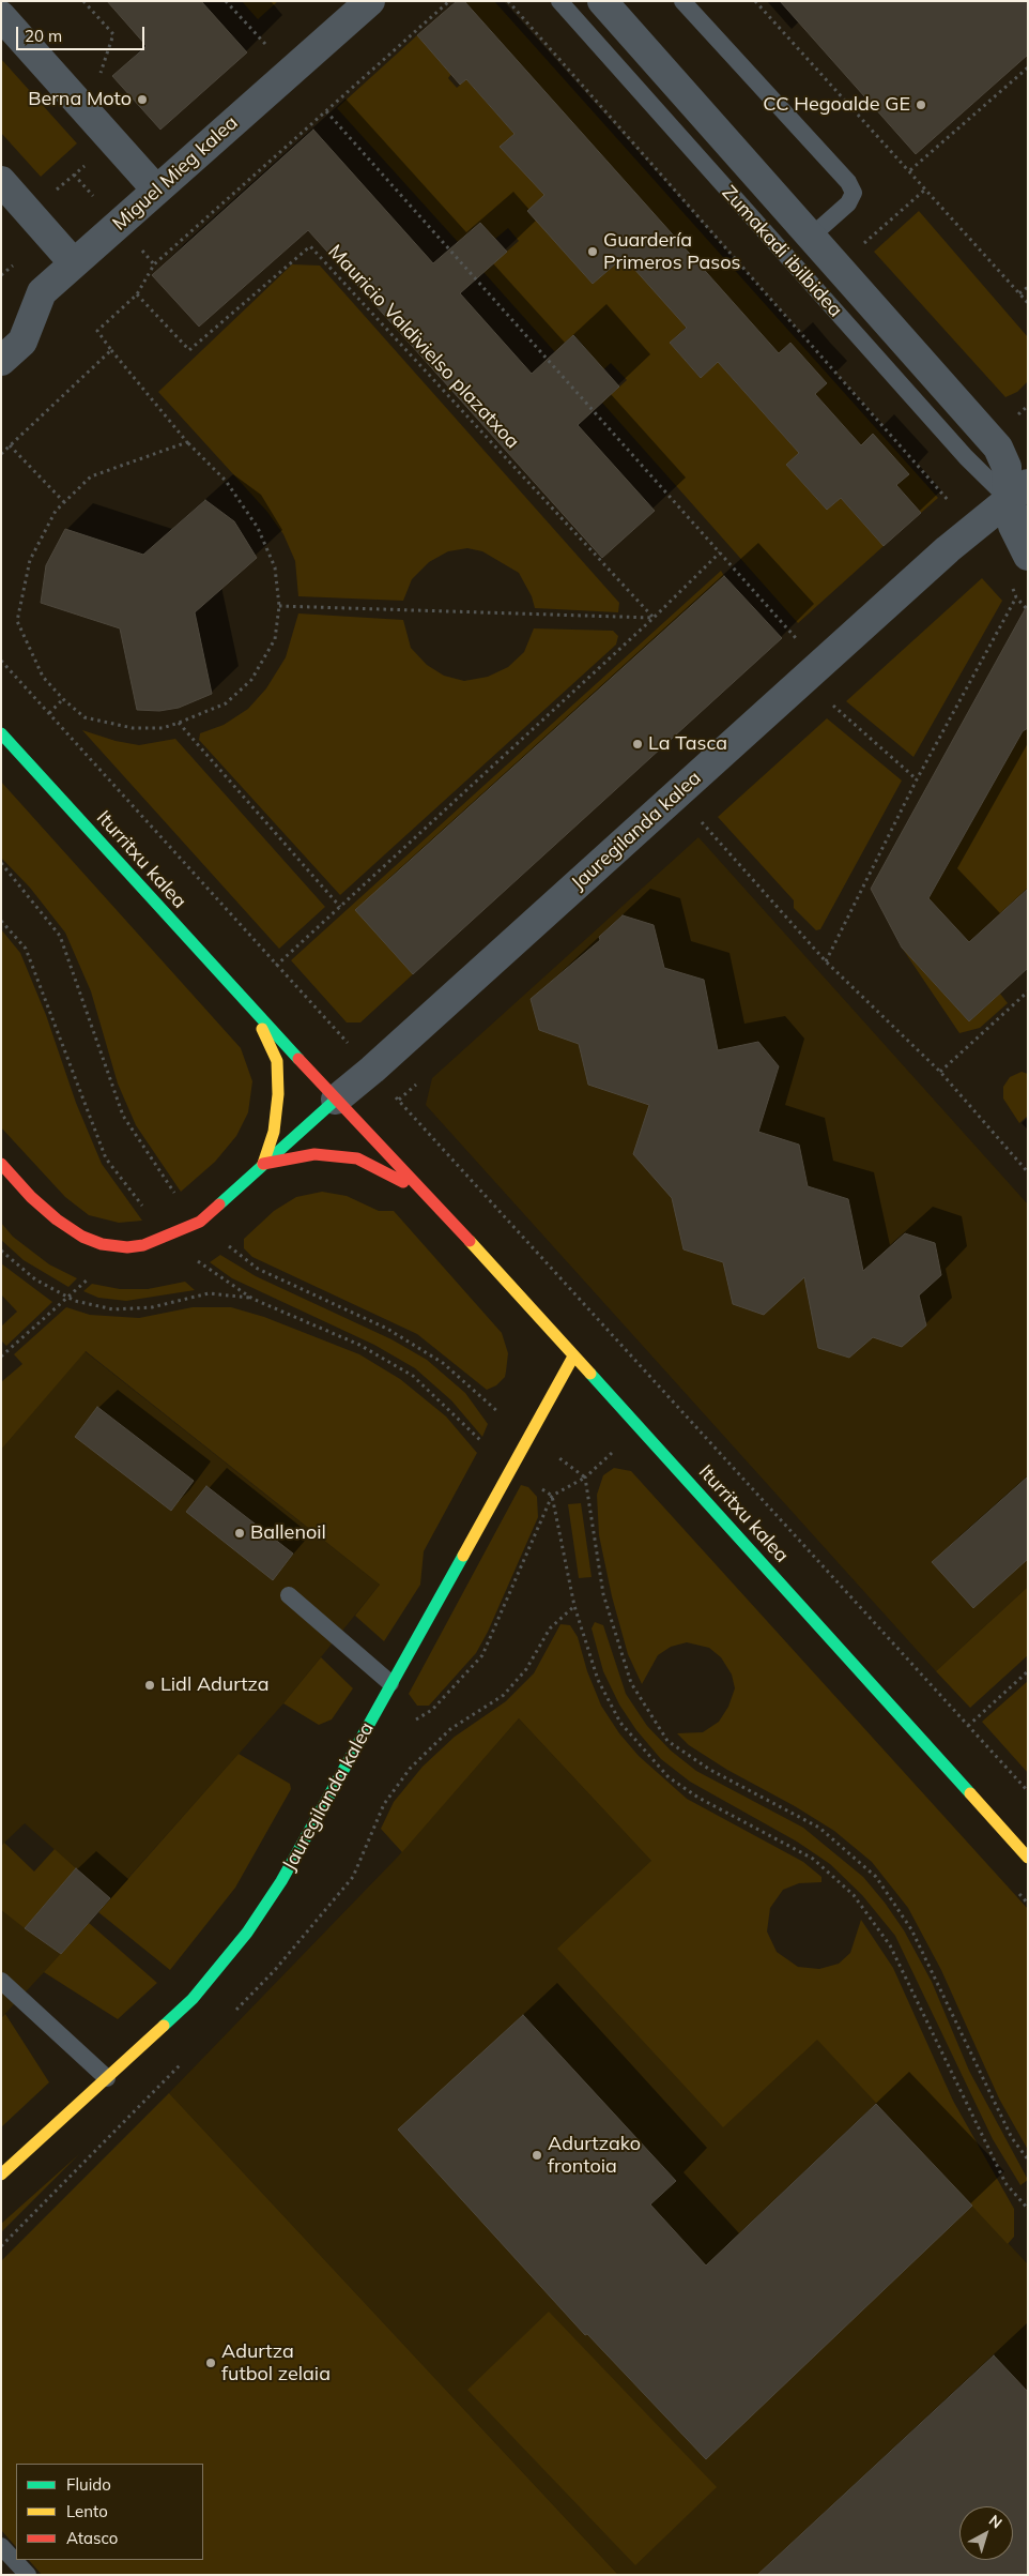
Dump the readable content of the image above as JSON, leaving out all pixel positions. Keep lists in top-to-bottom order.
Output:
{
  "streets": {
    "main road": ["Jauregilanda kalea", "Iturritxu kalea"],
    "street": ["Miguel Mieg kalea", "Zumakadi ibilbidea"],
    "path": ["Mauricio Valdivielso plazatxoa"]
  },
  "crossings": [
    ["Zumakadi ibilbidea", "Jauregilanda kalea"],
    ["Jauregilanda kalea", "Iturritxu kalea"]
  ],
  "places": [
    "Berna Moto",
    "CC Hegoalde GE",
    "Guardería Primeros Pasos",
    "La Tasca",
    "Ballenoil",
    "Lidl Adurtza",
    "Adurtzako frontoia",
    "Adurtza futbol zelaia"
  ],
  "legend": ["Fluido", "Lento", "Atasco"],
  "scale_bar": "20 m",
  "north": "top right"
}
